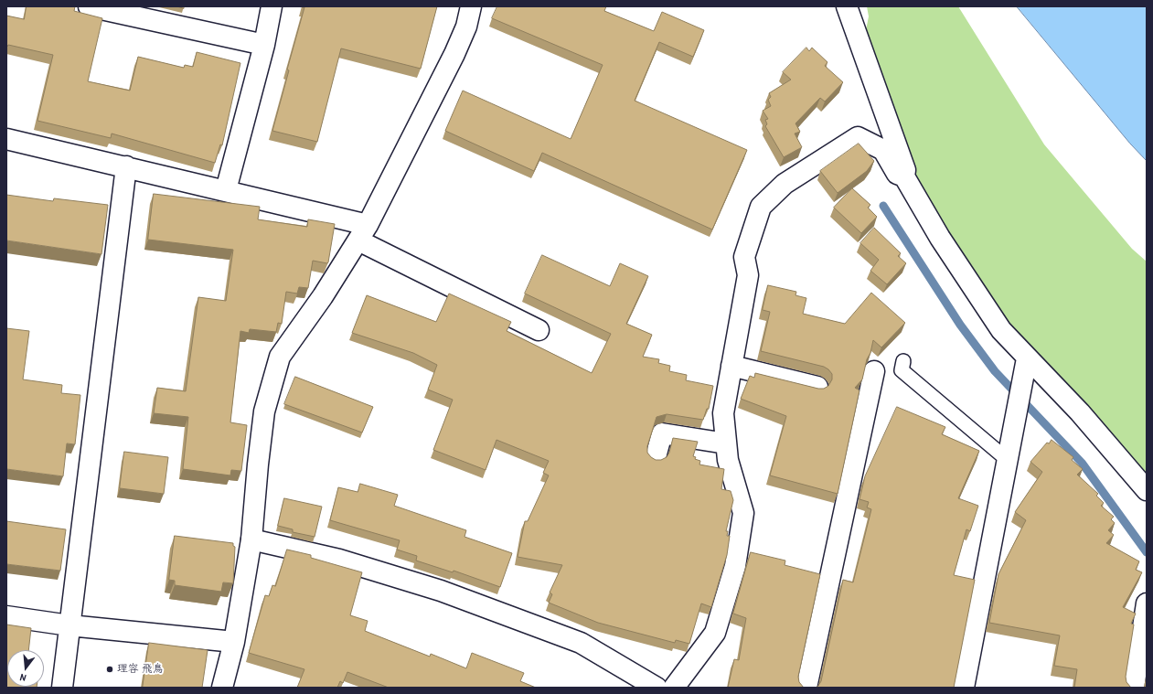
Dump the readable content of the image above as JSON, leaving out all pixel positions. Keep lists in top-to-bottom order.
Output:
{
  "places": ["理容 飛鳥"],
  "north": "bottom"
}
